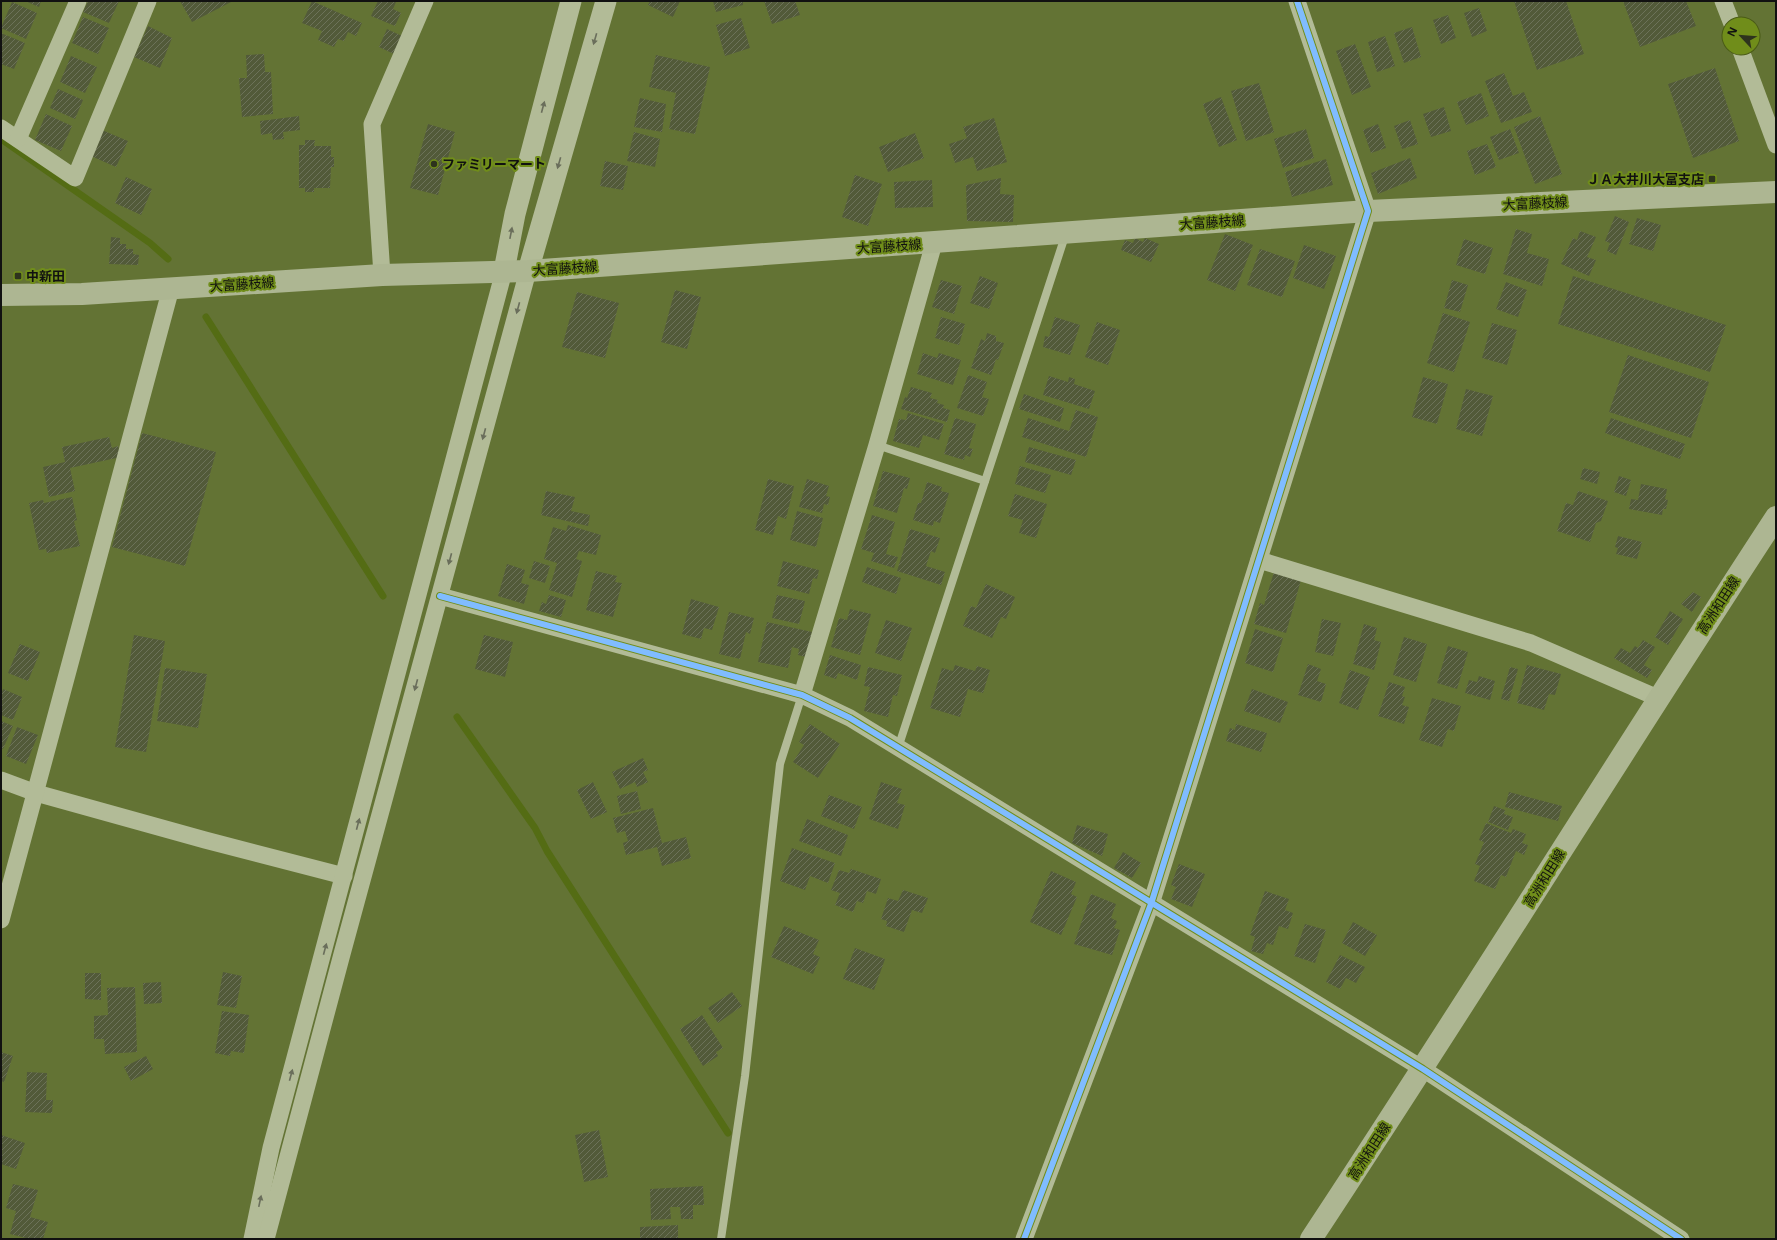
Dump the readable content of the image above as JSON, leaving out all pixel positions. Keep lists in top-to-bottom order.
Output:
{
  "streets": {
    "main road": ["大富藤枝線", "高洲和田線"]
  },
  "places": {
    "other": ["ファミリーマート"],
    "transit": ["ＪＡ大井川大富支店", "中新田"]
  },
  "north": "top left"
}
